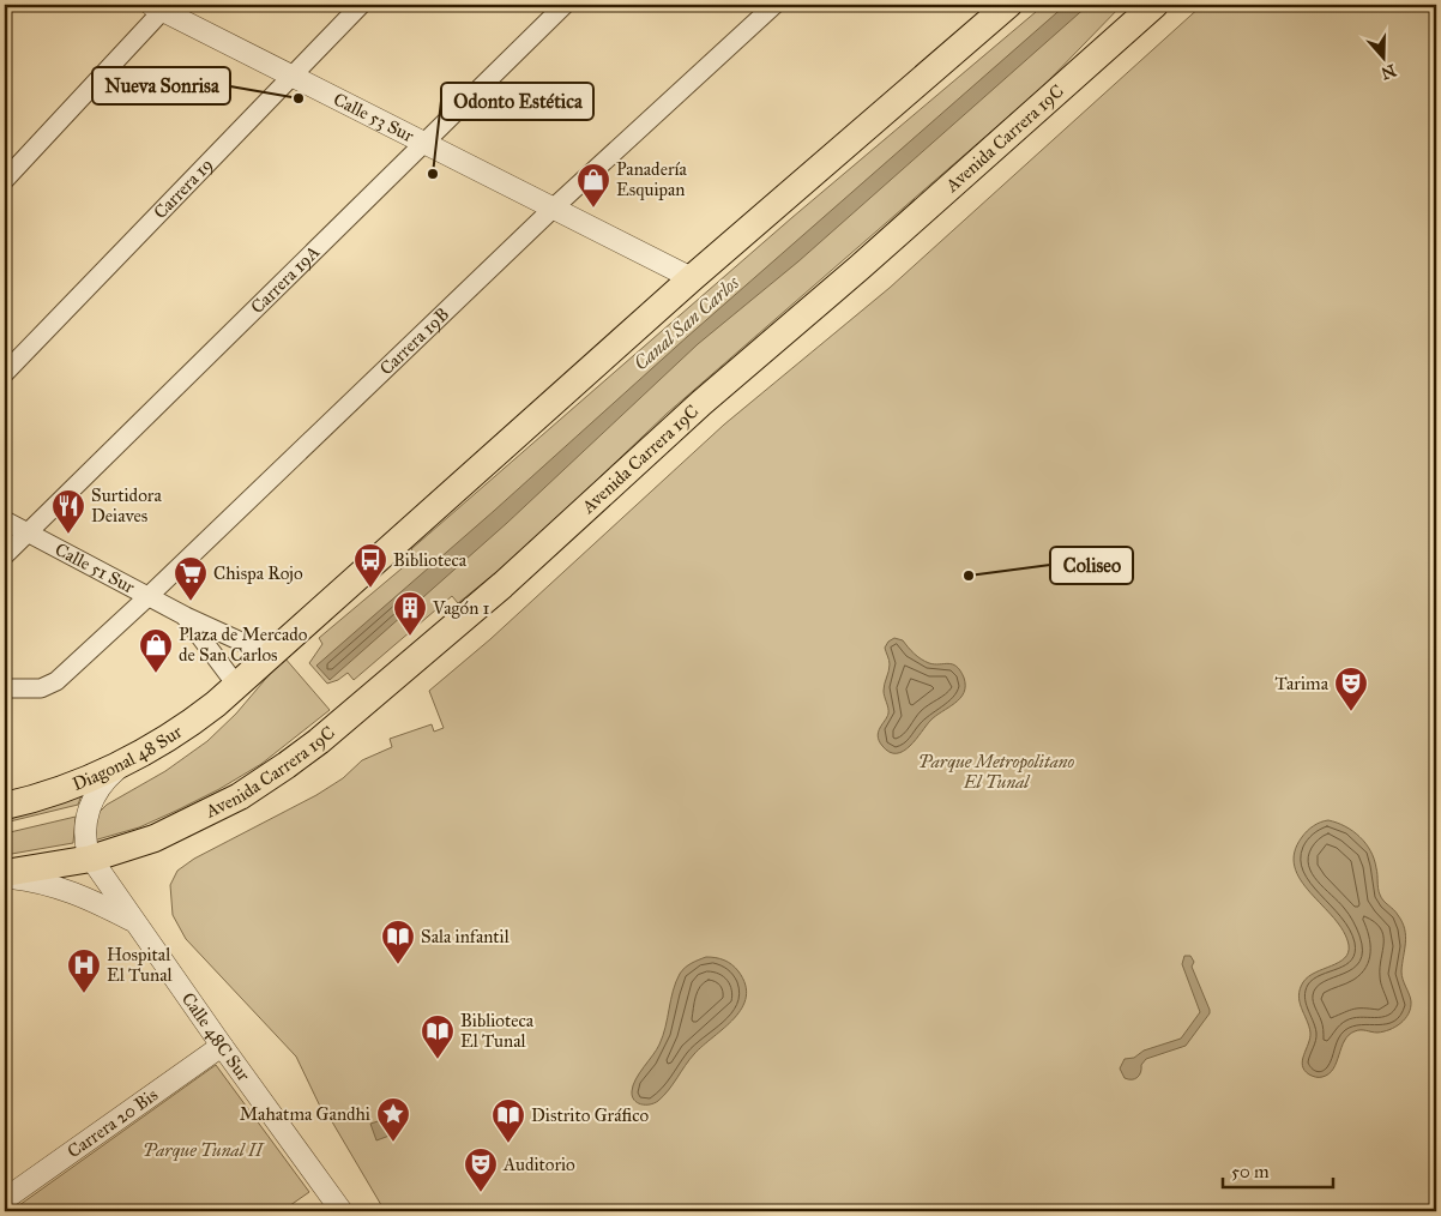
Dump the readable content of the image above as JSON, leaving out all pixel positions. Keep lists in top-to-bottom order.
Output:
{
  "streets": {
    "main road": ["Avenida Carrera 19C", "Diagonal 48 Sur"],
    "street": [
      "Calle 53 Sur",
      "Carrera 19",
      "Carrera 19A",
      "Carrera 19B",
      "Calle 51 Sur",
      "Calle 48C Sur",
      "Carrera 20 Bis"
    ]
  },
  "crossings": [
    ["Calle 53 Sur", "Carrera 19"],
    ["Calle 53 Sur", "Carrera 19A"],
    ["Calle 53 Sur", "Carrera 19B"],
    ["Avenida Carrera 19C", "Calle 48C Sur"],
    ["Carrera 19A", "Calle 51 Sur"],
    ["Carrera 19B", "Calle 51 Sur"],
    ["Calle 51 Sur", "Diagonal 48 Sur"],
    ["Calle 48C Sur", "Carrera 20 Bis"]
  ],
  "water": ["Canal San Carlos"],
  "parks": ["Parque Metropolitano El Tunal", "Parque Tunal II"],
  "places": {
    "other": ["Nueva Sonrisa", "Odonto Estética", "Coliseo"],
    "shop": ["Panadería Esquipan", "Plaza de Mercado de San Carlos"],
    "restaurant": ["Surtidora Deiaves"],
    "bus stop": ["Biblioteca"],
    "supermarket": ["Chispa Rojo"],
    "building": ["Vagón 1"],
    "theatre": ["Tarima", "Auditorio"],
    "library": ["Sala infantil", "Biblioteca El Tunal", "Distrito Gráfico"],
    "hospital": ["Hospital El Tunal"],
    "place": ["Mahatma Gandhi"]
  },
  "scale_bar": "50 m",
  "north": "bottom"
}
